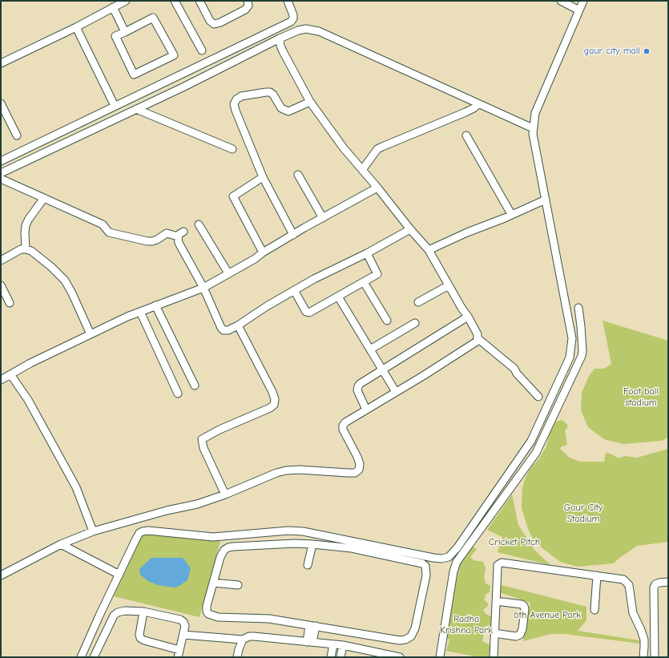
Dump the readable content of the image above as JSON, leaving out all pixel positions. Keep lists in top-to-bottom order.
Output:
{
  "parks": [
    "Foot ball stadium",
    "Gaur City Stadium",
    "Cricket Pitch",
    "6th Avenue Park",
    "Radha Krishna Park"
  ],
  "places": ["gaur city mall"]
}
